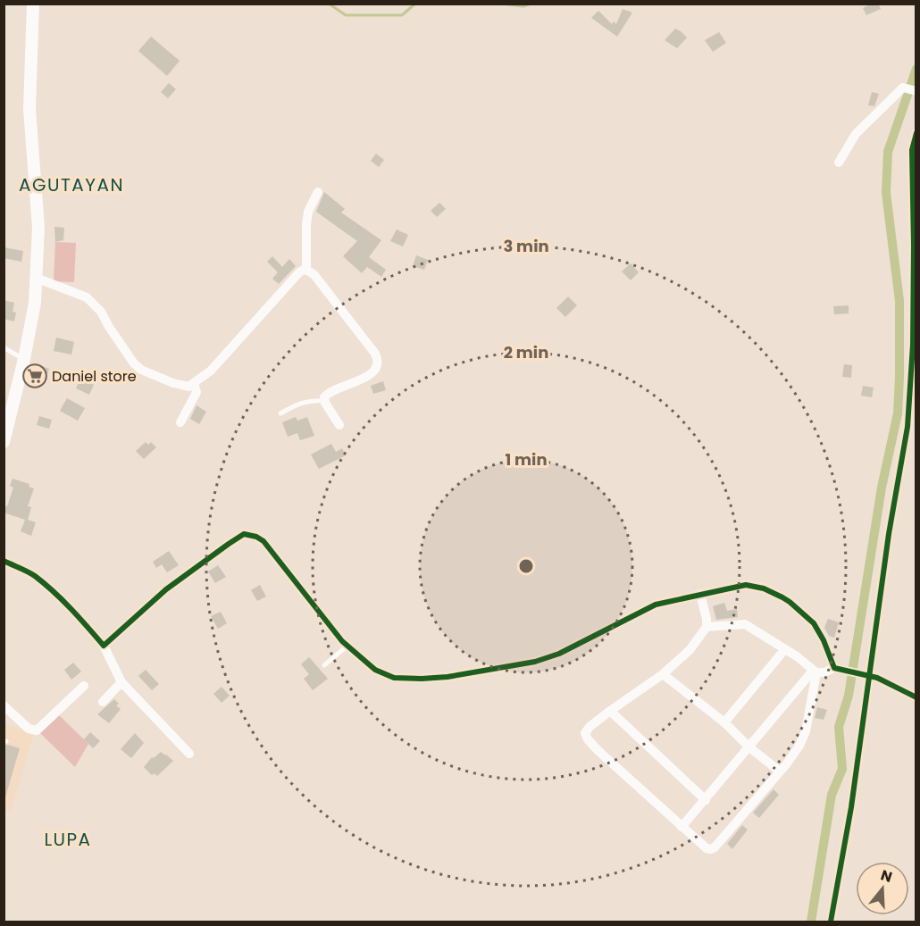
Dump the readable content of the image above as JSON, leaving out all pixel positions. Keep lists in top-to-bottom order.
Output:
{
  "districts": ["AGUTAYAN", "LUPA"],
  "places": {
    "supermarket": ["Daniel store"]
  },
  "north": "top",
  "rings": ["3 min", "2 min", "1 min"]
}
